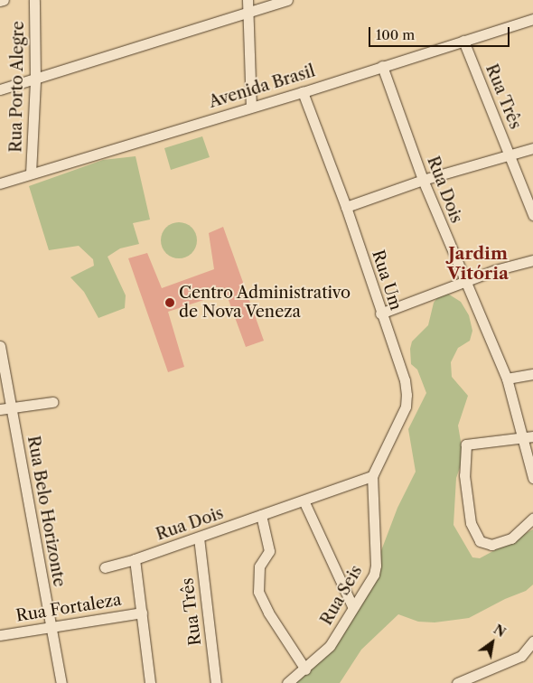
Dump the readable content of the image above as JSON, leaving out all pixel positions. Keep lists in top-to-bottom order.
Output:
{
  "streets": {
    "street": [
      "Rua Porto Alegre",
      "Avenida Brasil",
      "Rua Três",
      "Rua Dois",
      "Rua Um",
      "Rua Belo Horizonte",
      "Rua Seis",
      "Rua Fortaleza"
    ]
  },
  "crossings": [
    ["Rua Porto Alegre", "Avenida Brasil"],
    ["Avenida Brasil", "Rua Três"],
    ["Avenida Brasil", "Rua Dois"],
    ["Avenida Brasil", "Rua Um"],
    ["Rua Três", "Rua Dois"],
    ["Rua Dois", "Rua Um"],
    ["Rua Dois", "Rua Seis"],
    ["Rua Um", "Rua Seis"],
    ["Rua Belo Horizonte", "Rua Fortaleza"]
  ],
  "districts": ["Jardim Vitória"],
  "places": ["Centro Administrativo de Nova Veneza"],
  "scale_bar": "100 m",
  "north": "top right"
}
